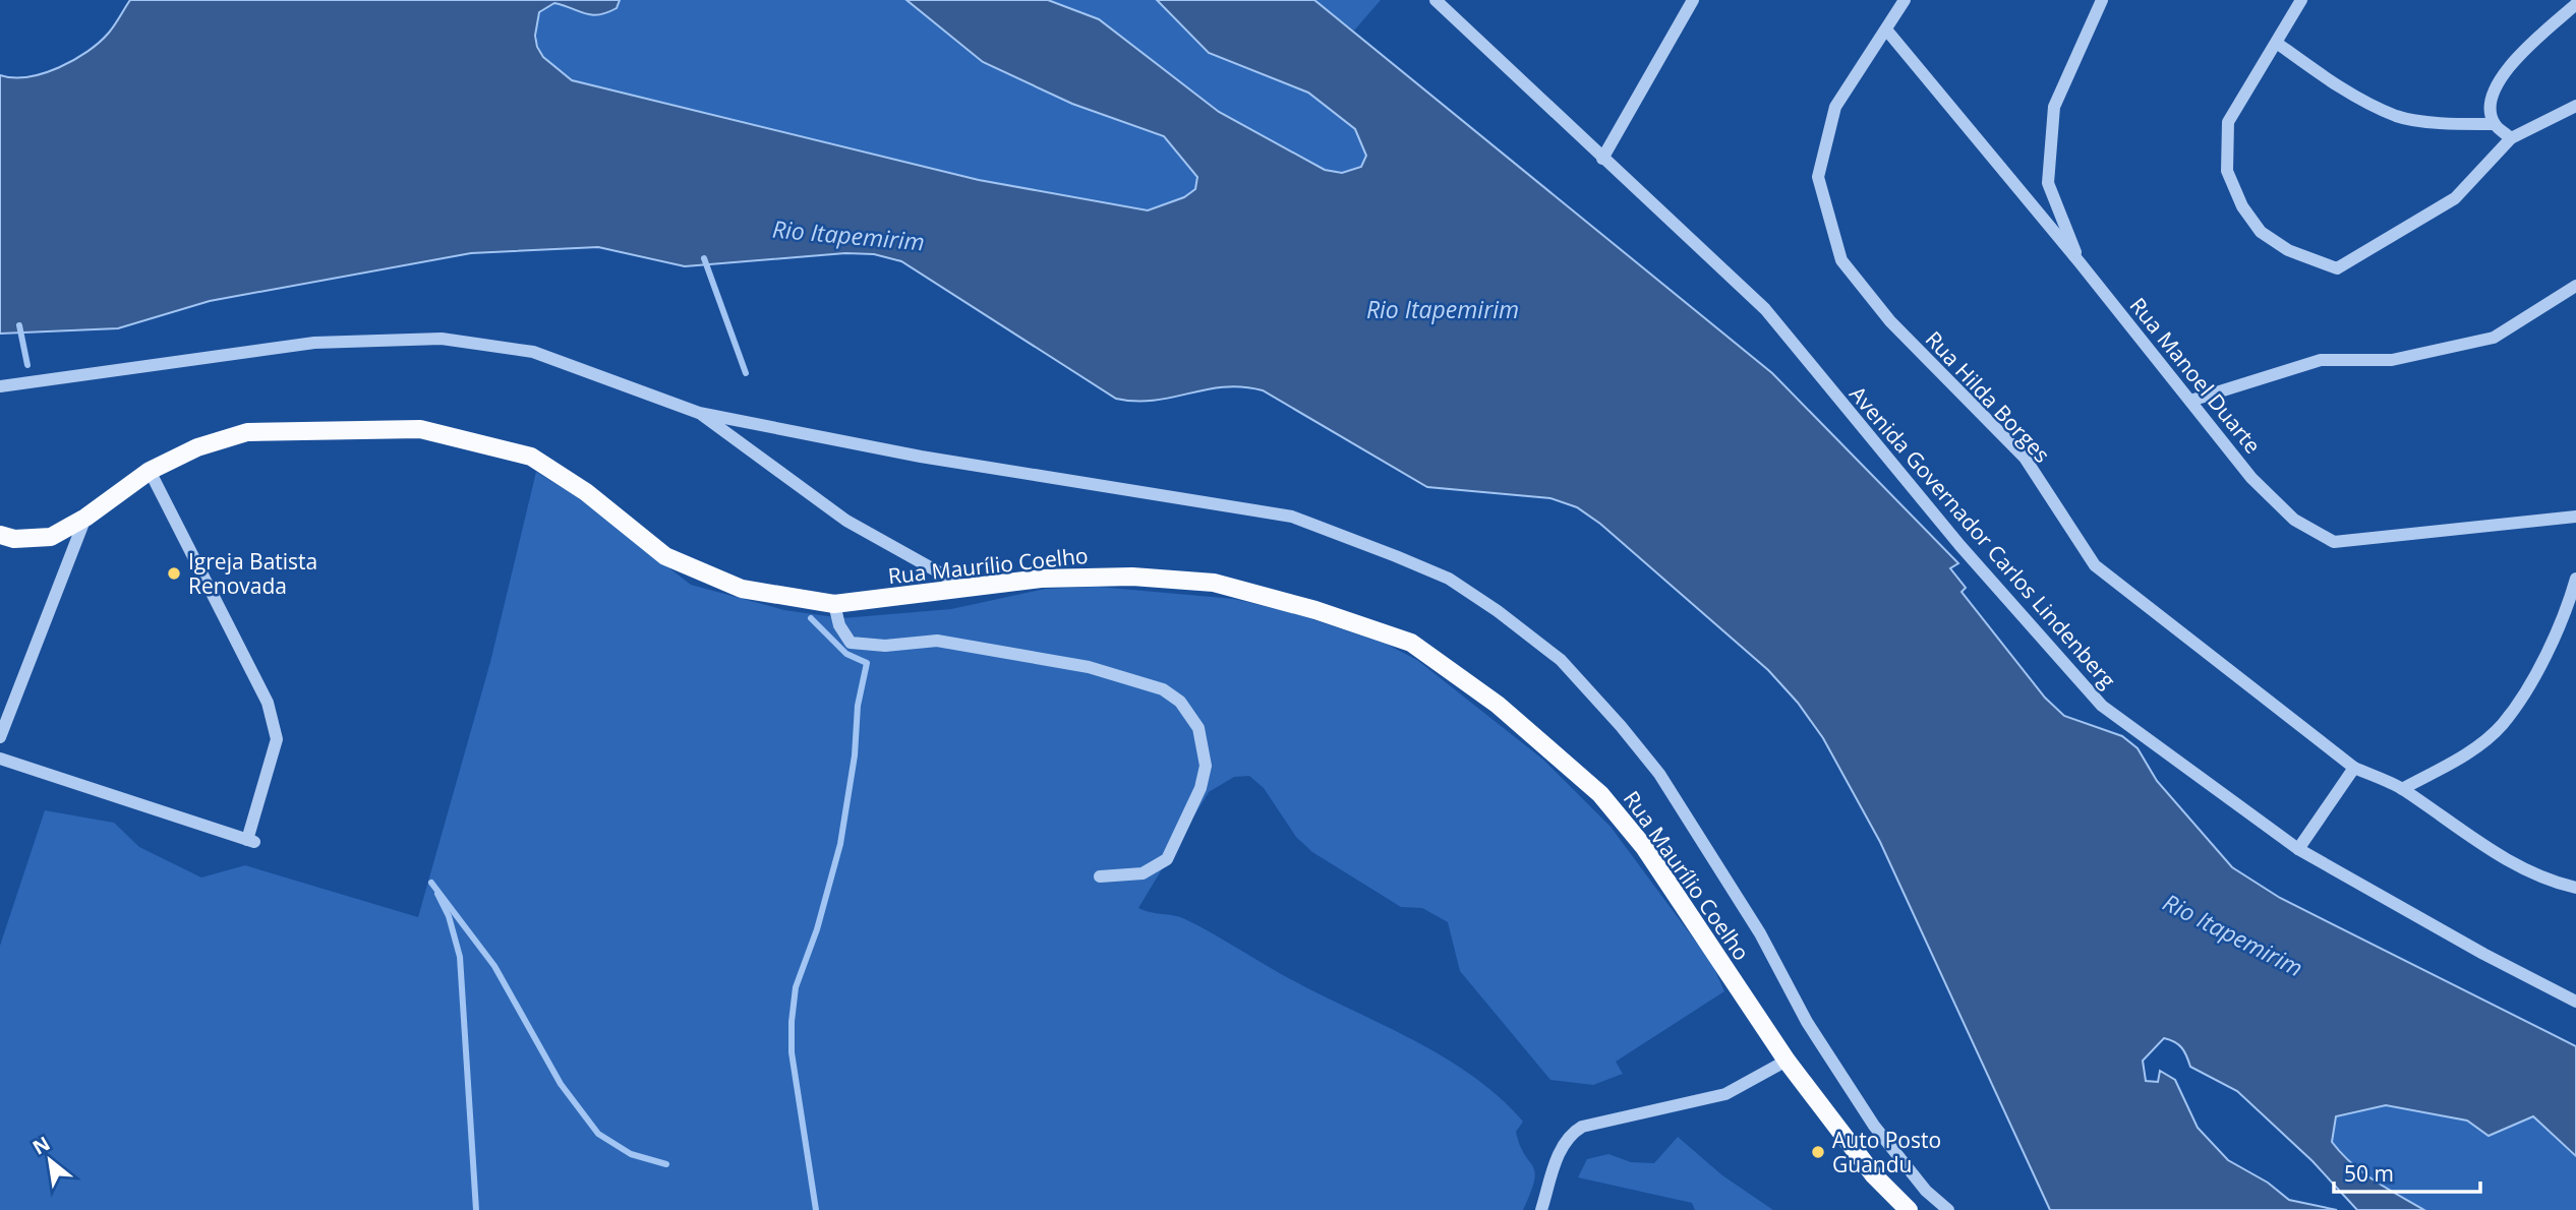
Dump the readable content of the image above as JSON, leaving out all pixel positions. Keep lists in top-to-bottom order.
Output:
{
  "streets": {
    "main road": ["Rua Maurílio Coelho"],
    "street": ["Rua Manoel Duarte", "Rua Hilda Borges", "Avenida Governador Carlos Lindenberg"]
  },
  "crossings": [
    ["Rua Manoel Duarte", "Rua Hilda Borges"]
  ],
  "water": ["Rio Itapemirim"],
  "places": ["Igreja Batista Renovada", "Auto Posto Guandu"],
  "scale_bar": "50 m",
  "north": "top left"
}
